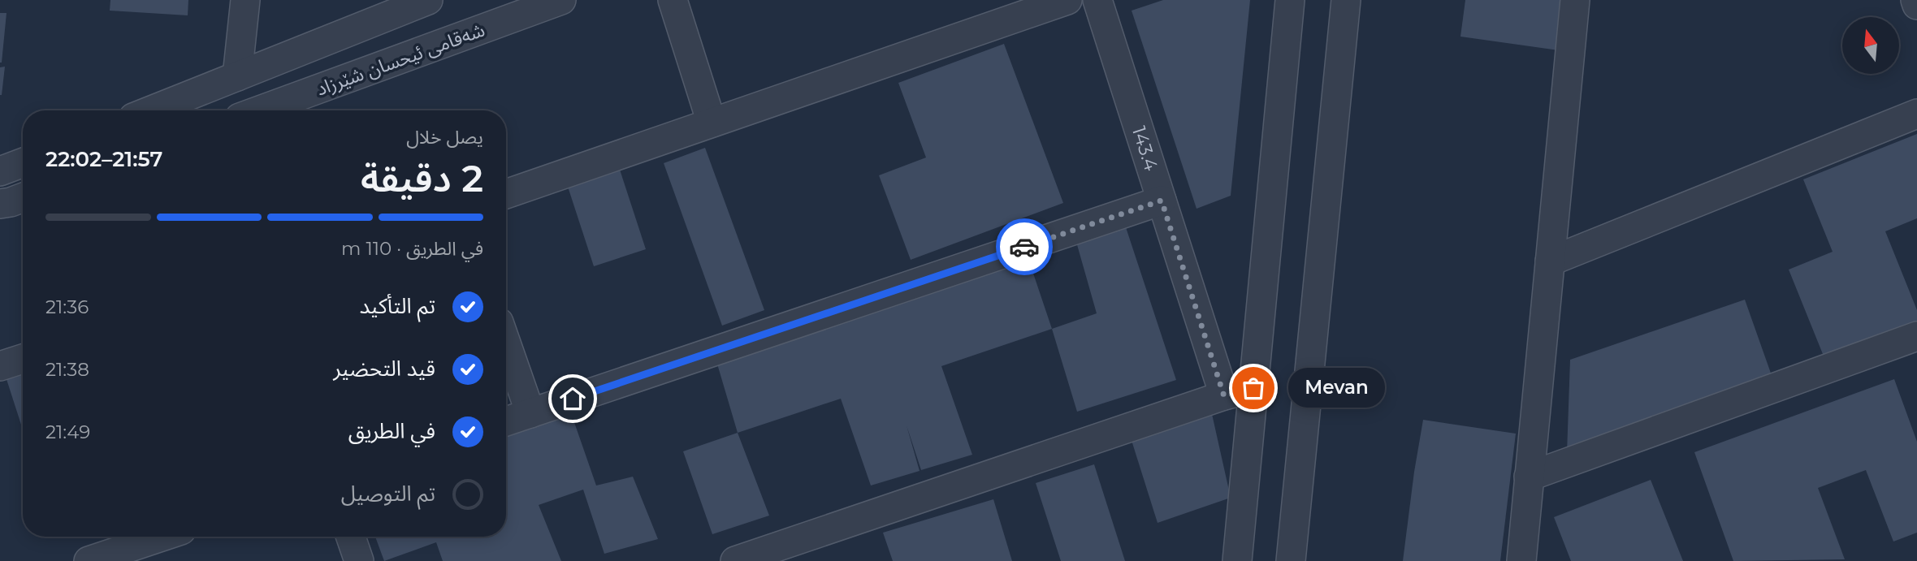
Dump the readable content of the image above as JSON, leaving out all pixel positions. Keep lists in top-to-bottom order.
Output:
{
  "streets": {
    "street": ["شەقامی ئیحسان شێرزاد", "143.4"]
  },
  "places": ["Mevan"],
  "north": "top",
  "page": {
    "heading": ["2 دقيقة", "يصل خلال", "21:57–22:02"],
    "bar": "في الطريق · 110 m",
    "list": [
      ["تم التأكيد", "21:36"],
      ["قيد التحضير", "21:38"],
      ["في الطريق", "21:49"],
      "تم التوصيل"
    ],
    "bubble": "Mevan"
  }
}
